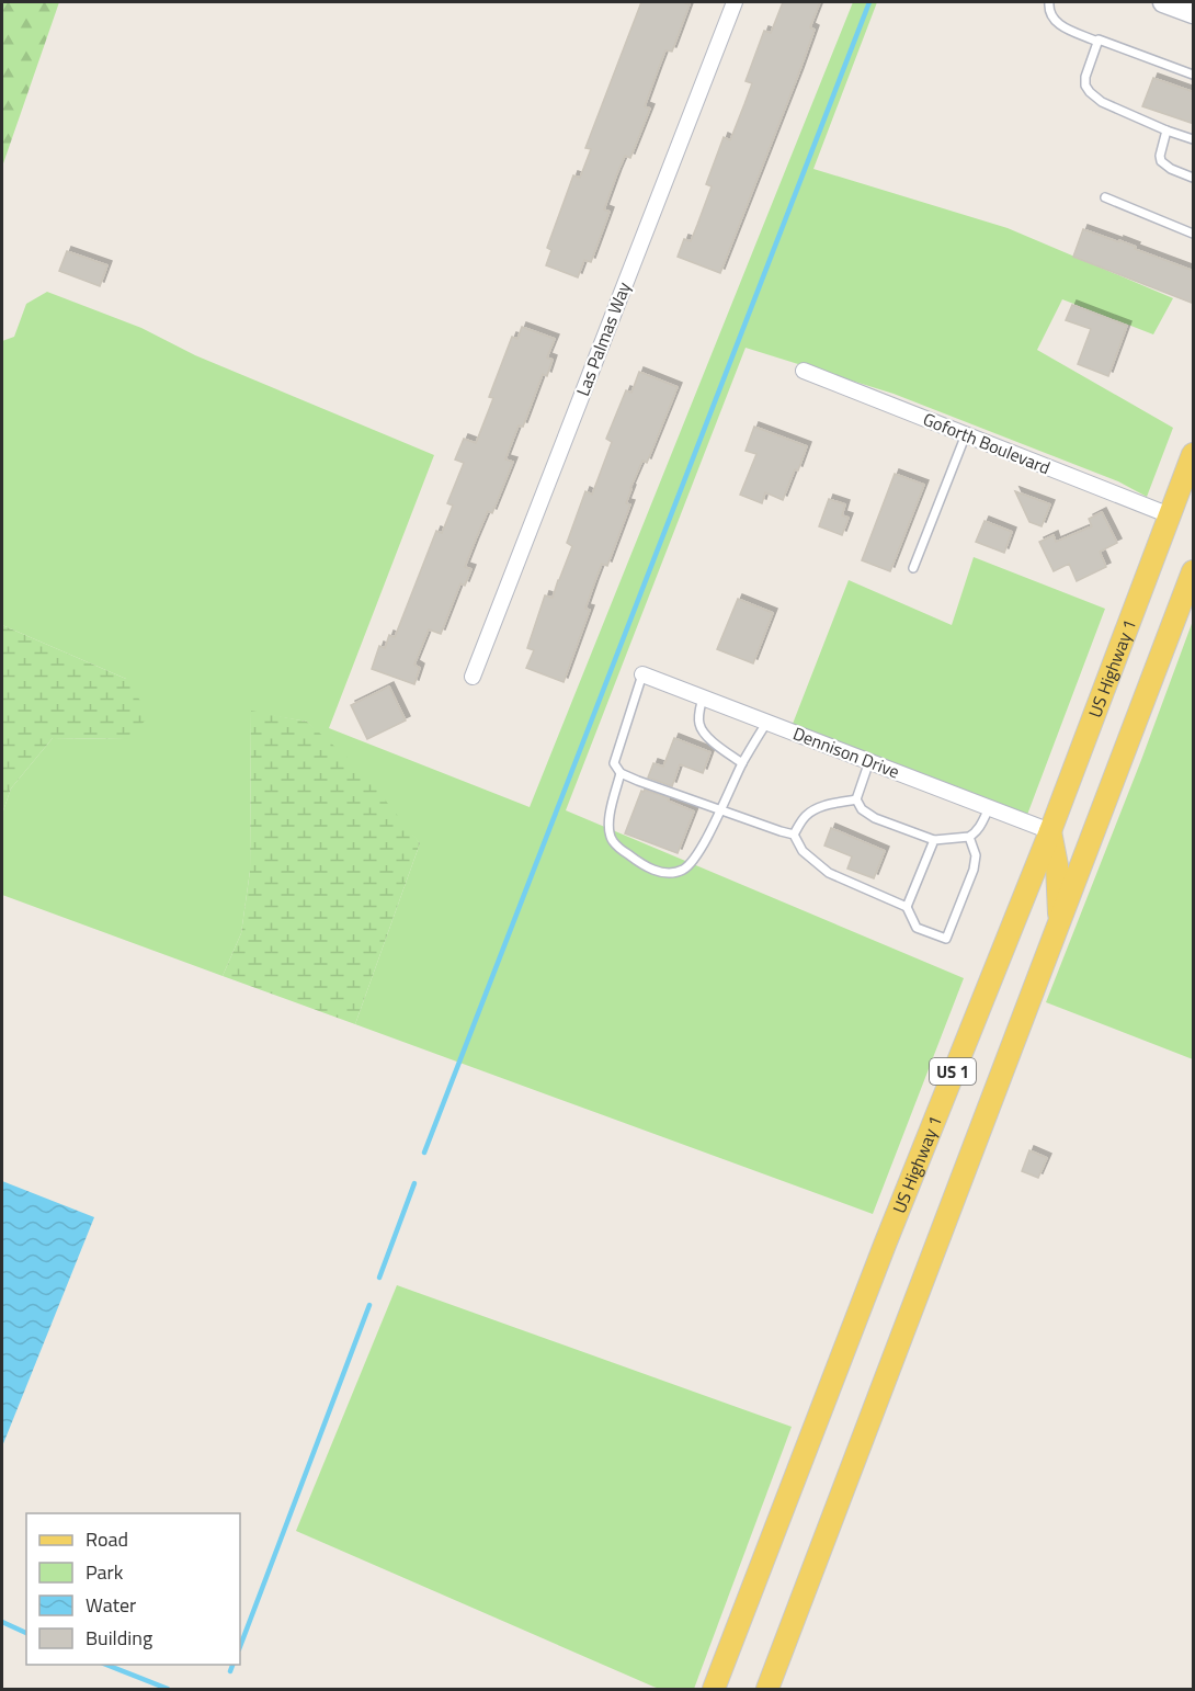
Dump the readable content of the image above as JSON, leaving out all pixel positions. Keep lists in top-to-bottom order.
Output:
{
  "streets": {
    "main road": ["US Highway 1", "US 1"],
    "street": ["Las Palmas Way", "Goforth Boulevard", "Dennison Drive"]
  },
  "crossings": [
    ["Goforth Boulevard", "US Highway 1"],
    ["US Highway 1", "Dennison Drive"]
  ],
  "legend": [
    "Road",
    "Park",
    "Water",
    "Building"
  ]
}
